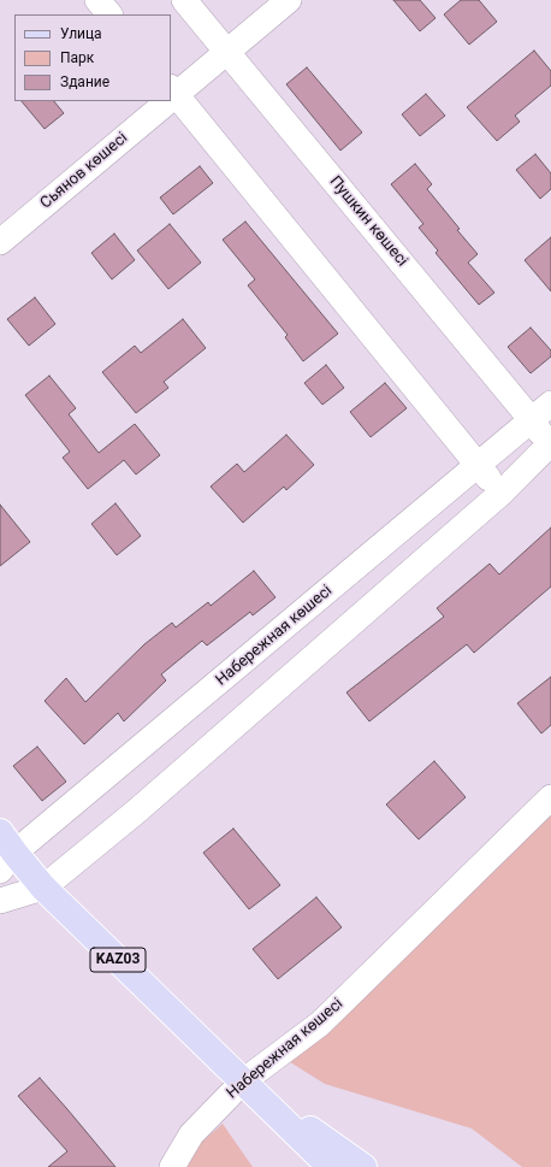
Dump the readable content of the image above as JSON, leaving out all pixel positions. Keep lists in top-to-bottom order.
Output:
{
  "streets": {
    "main road": ["KАZ03"],
    "street": ["Сьянов көшесі", "Пушкин көшесі", "Набережная көшесі"]
  },
  "crossings": [
    ["Сьянов көшесі", "Пушкин көшесі"],
    ["Пушкин көшесі", "Набережная көшесі"],
    ["Набережная көшесі", "KАZ03"]
  ],
  "legend": ["Улица", "Парк", "Здание"]
}
